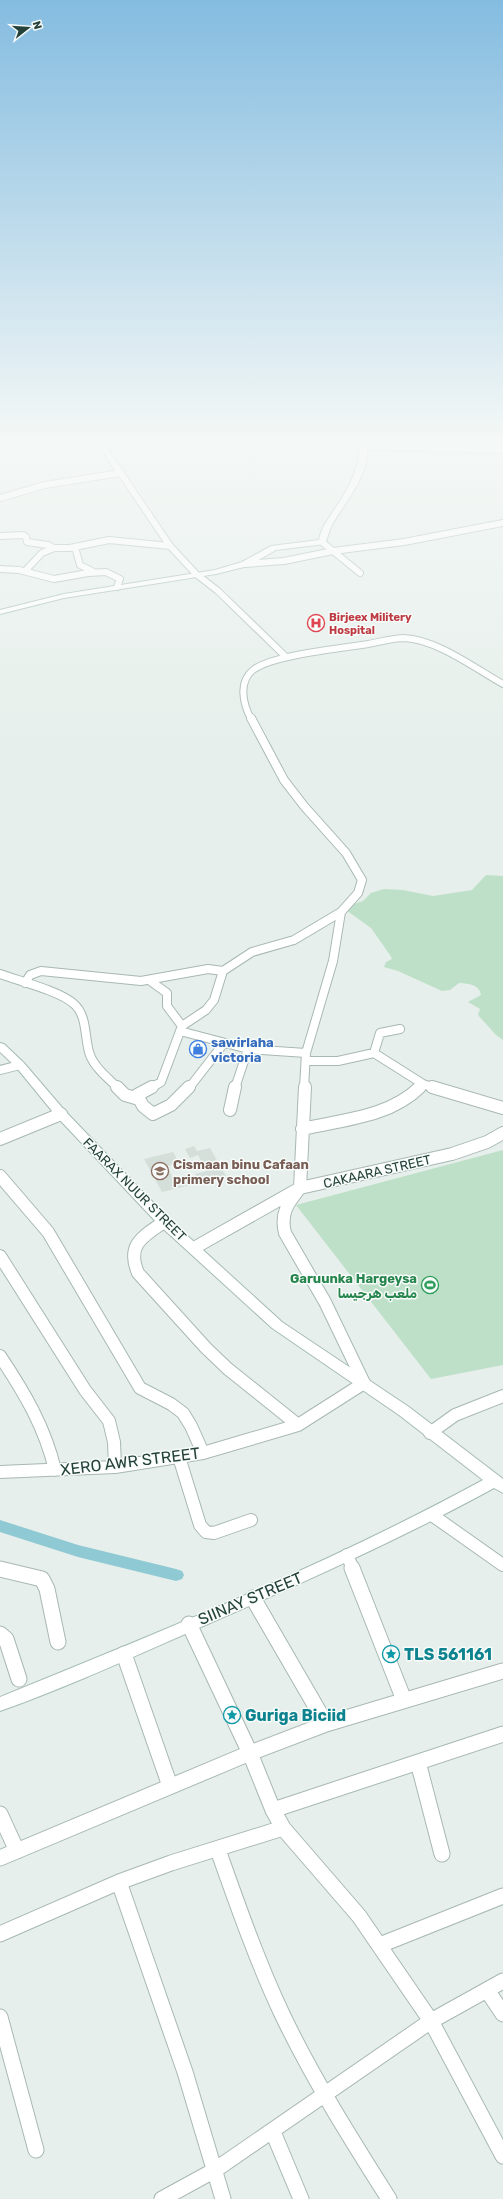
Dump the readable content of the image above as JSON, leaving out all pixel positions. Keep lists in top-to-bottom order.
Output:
{
  "streets": {
    "main road": ["FAARAX NUUR STREET", "SIINAY STREET"],
    "street": ["CAKAARA STREET", "XERO AWR STREET"]
  },
  "crossings": [
    ["CAKAARA STREET", "FAARAX NUUR STREET"],
    ["FAARAX NUUR STREET", "XERO AWR STREET"],
    ["FAARAX NUUR STREET", "SIINAY STREET"]
  ],
  "places": {
    "hospital": ["Birjeex Militery Hospital"],
    "shop": ["sawirlaha victoria"],
    "school or university": ["Cismaan binu Cafaan primery school"],
    "sports": ["Garuunka Hargeysa ملعب هرجيسا"],
    "place": ["TLS 561161", "Guriga Biciid"]
  },
  "north": "right"
}
